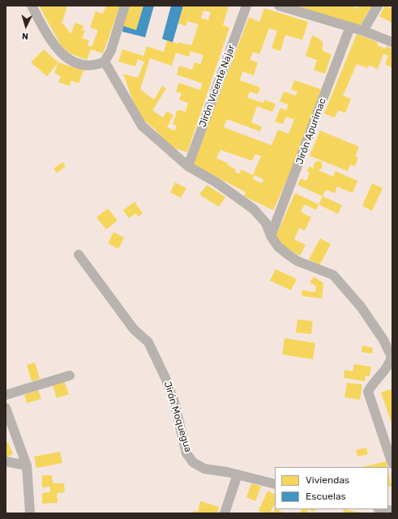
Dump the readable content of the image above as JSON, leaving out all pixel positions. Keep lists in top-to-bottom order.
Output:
{
  "streets": {
    "street": ["Jirón Vicente Najar", "Jirón Apurimac", "Jirón Moquegua"]
  },
  "legend": ["Viviendas", "Escuelas"],
  "north": "bottom"
}
